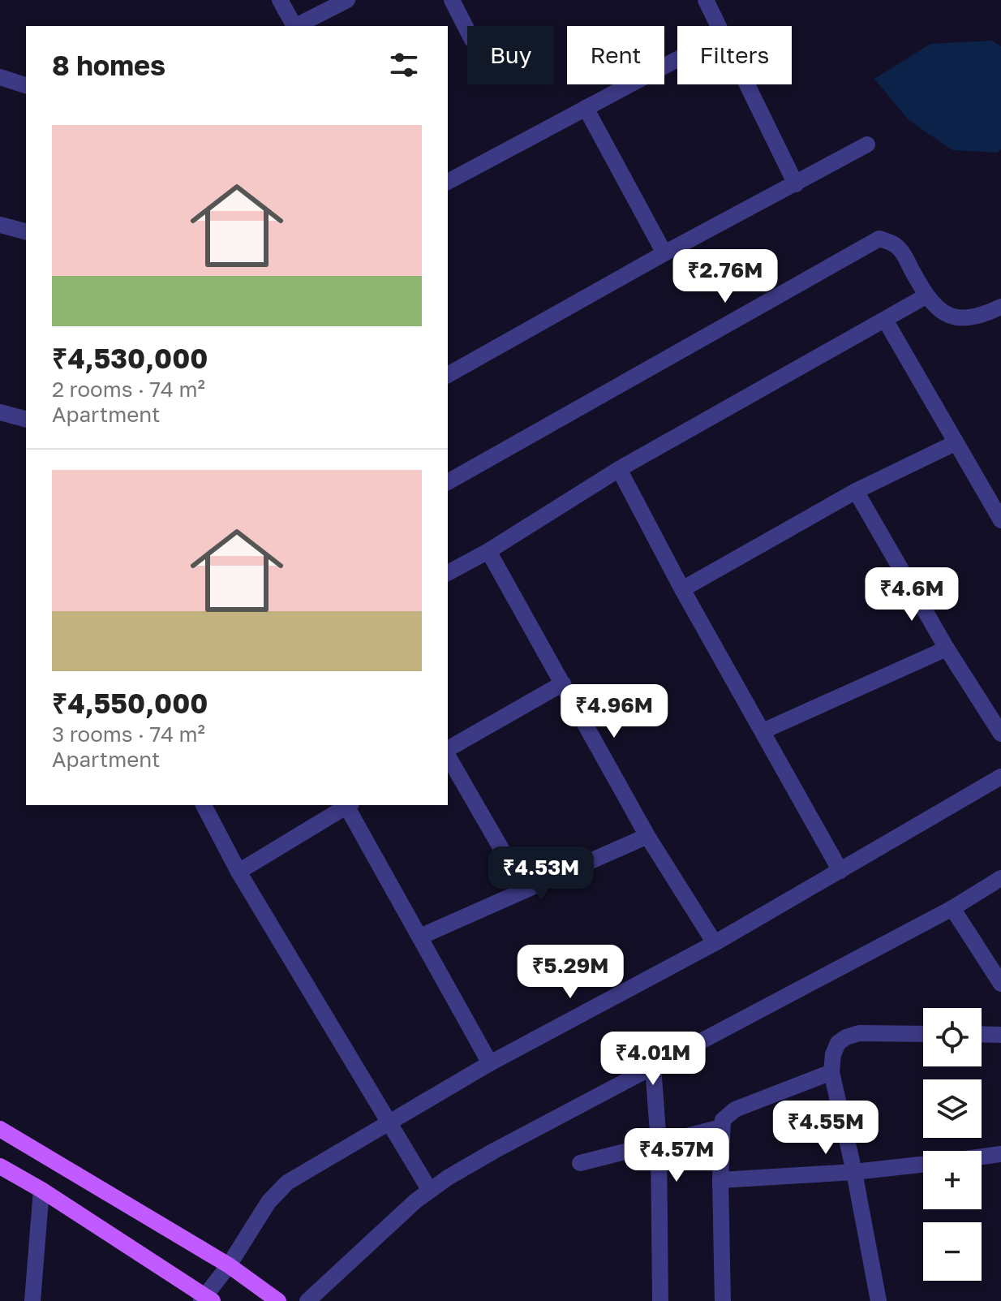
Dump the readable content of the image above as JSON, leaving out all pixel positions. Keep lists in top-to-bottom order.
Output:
{
  "page": {
    "chip": ["Buy", "Rent", "Filters"],
    "heading": "8 homes",
    "list": [
      {
        "name": "₹4,530,000",
        "note": "2 rooms · 74 m² · Apartment"
      },
      {
        "name": "₹4,550,000",
        "note": "3 rooms · 74 m² · Apartment"
      }
    ],
    "price": [
      "₹2.76M",
      "₹4.6M",
      "₹4.96M",
      "₹4.53M",
      "₹5.29M",
      "₹4.01M",
      "₹4.55M",
      "₹4.57M"
    ],
    "map_buttons": ["+", "−"]
  }
}
